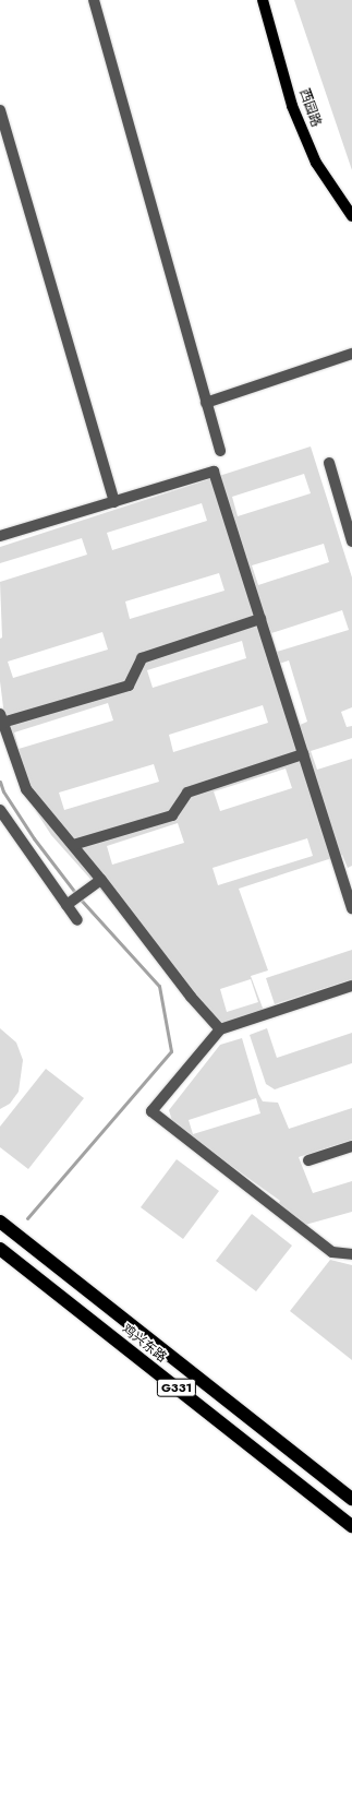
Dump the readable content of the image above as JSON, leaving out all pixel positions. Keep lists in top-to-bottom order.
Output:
{
  "streets": {
    "highway": ["鸡兴东路", "G331"],
    "main road": ["西园路"]
  }
}
